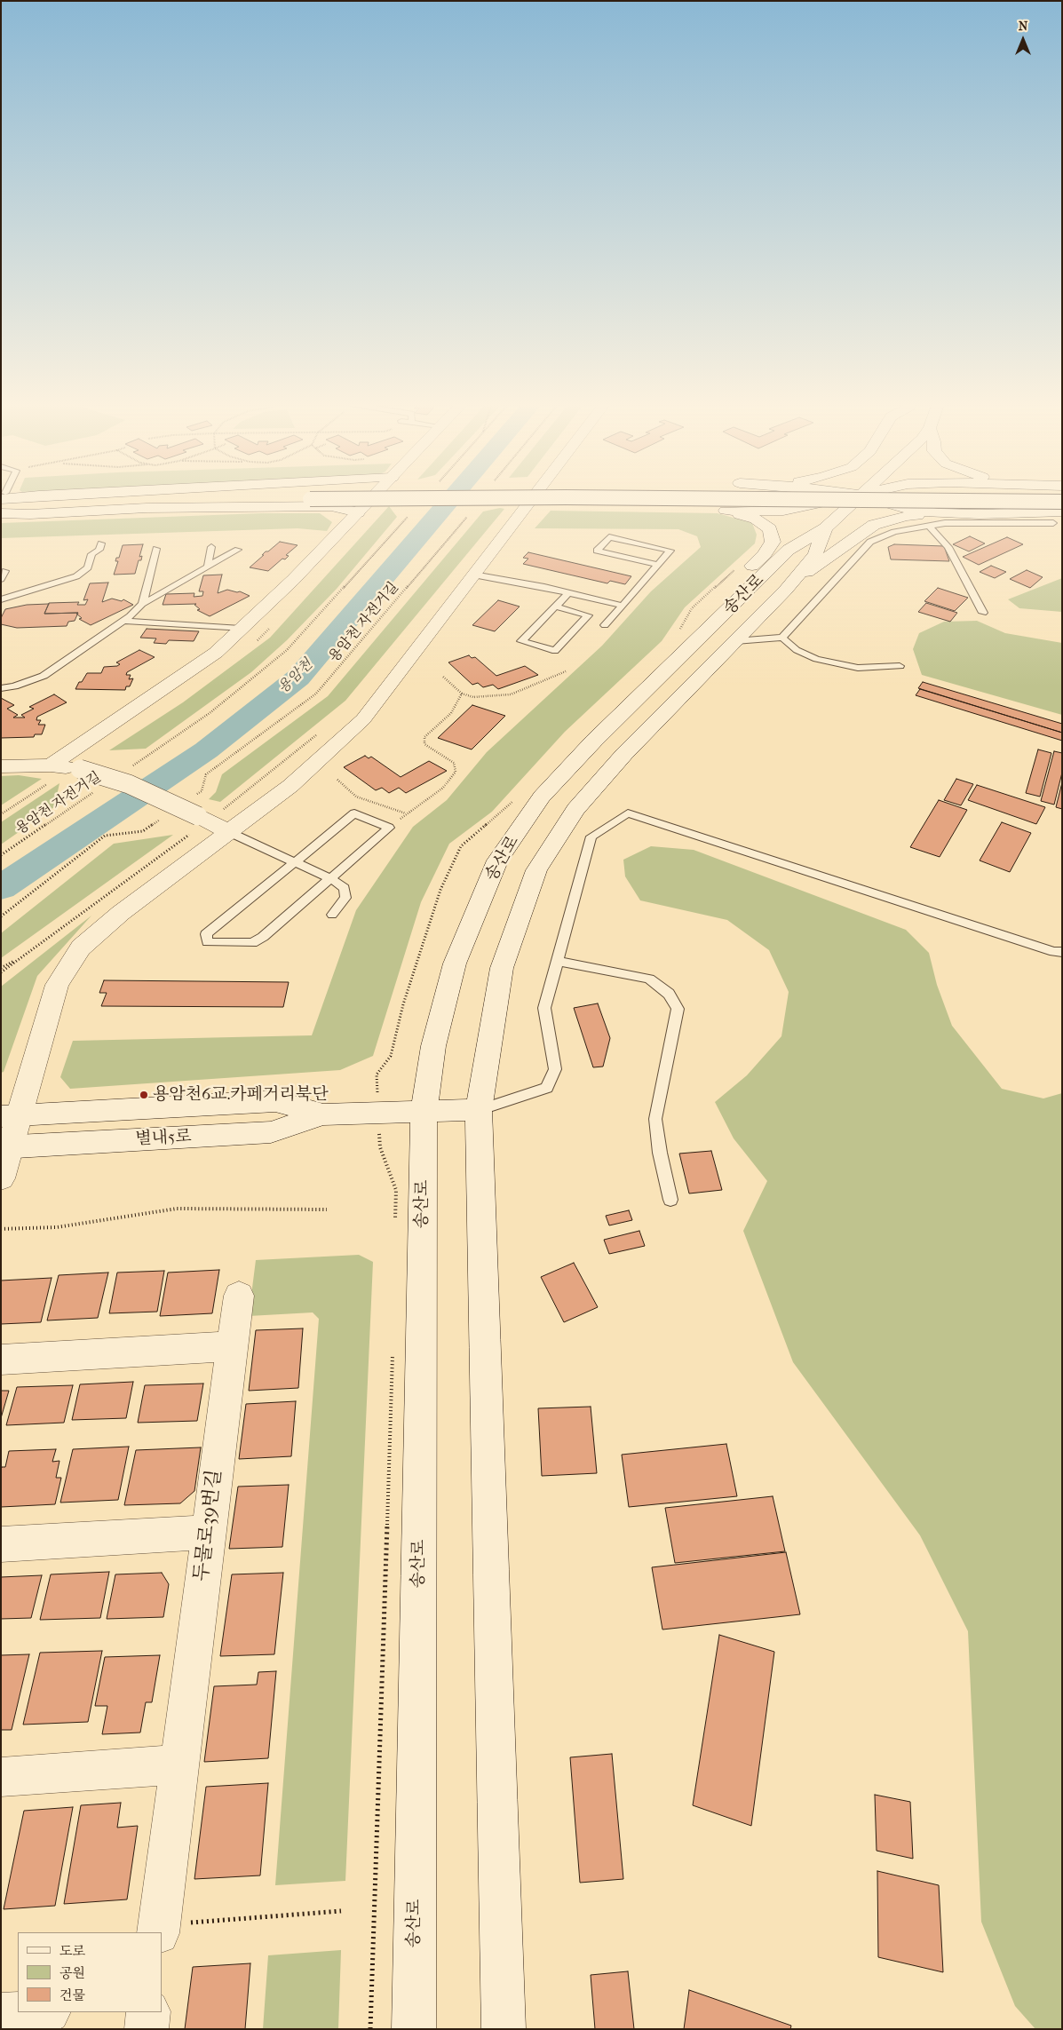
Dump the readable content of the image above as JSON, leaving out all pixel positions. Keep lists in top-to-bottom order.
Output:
{
  "streets": {
    "street": ["송산로", "별내5로", "두물로39번길"],
    "path": ["용암천 자전거길"]
  },
  "crossings": [
    ["송산로", "별내5로"]
  ],
  "water": ["용암천"],
  "places": ["용암천6교.카페거리북단"],
  "legend": ["도로", "공원", "건물"],
  "north": "top"
}
